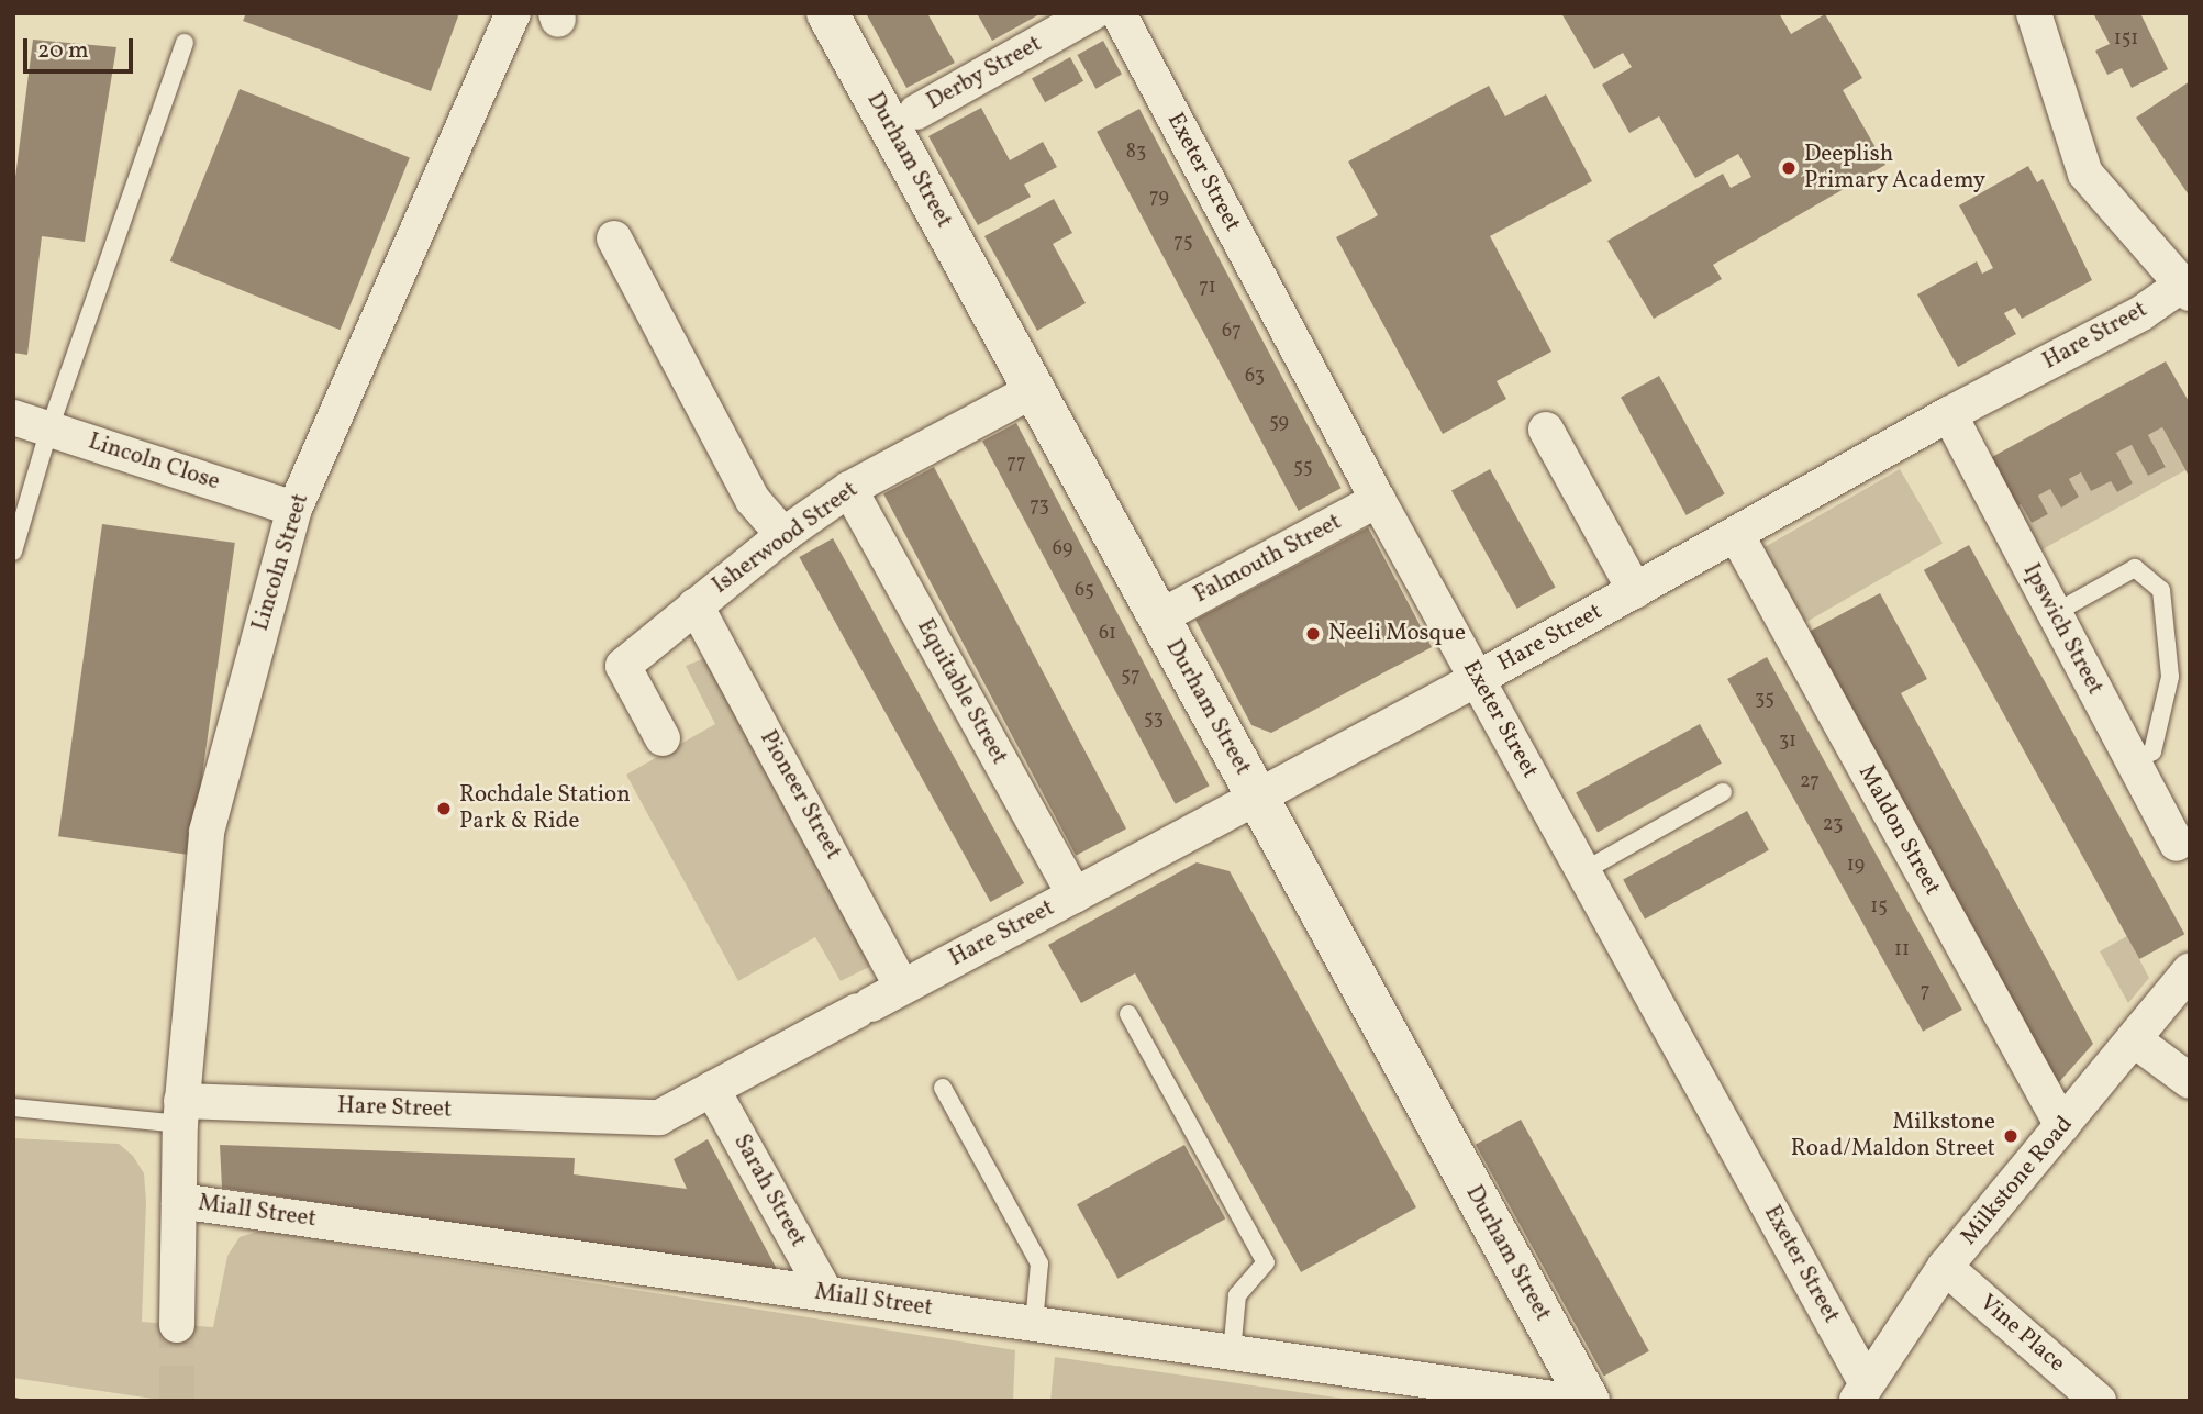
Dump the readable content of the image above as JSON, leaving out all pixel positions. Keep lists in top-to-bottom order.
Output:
{
  "streets": {
    "main road": ["Durham Street"],
    "street": [
      "Derby Street",
      "Exeter Street",
      "Hare Street",
      "Lincoln Close",
      "Isherwood Street",
      "Falmouth Street",
      "Lincoln Street",
      "Ipswich Street",
      "Equitable Street",
      "Pioneer Street",
      "Maldon Street",
      "Milkstone Road",
      "Sarah Street",
      "Miall Street",
      "Vine Place"
    ]
  },
  "crossings": [
    ["Durham Street", "Hare Street"],
    ["Durham Street", "Isherwood Street"],
    ["Durham Street", "Falmouth Street"],
    ["Exeter Street", "Hare Street"],
    ["Exeter Street", "Falmouth Street"],
    ["Exeter Street", "Milkstone Road"],
    ["Hare Street", "Lincoln Street"],
    ["Hare Street", "Ipswich Street"],
    ["Hare Street", "Equitable Street"],
    ["Hare Street", "Pioneer Street"],
    ["Hare Street", "Maldon Street"],
    ["Hare Street", "Sarah Street"],
    ["Lincoln Close", "Lincoln Street"],
    ["Isherwood Street", "Equitable Street"],
    ["Isherwood Street", "Pioneer Street"],
    ["Lincoln Street", "Miall Street"],
    ["Maldon Street", "Milkstone Road"],
    ["Milkstone Road", "Vine Place"],
    ["Sarah Street", "Miall Street"]
  ],
  "places": [
    "Deeplish Primary Academy",
    "Neeli Mosque",
    "Rochdale Station Park & Ride",
    "Milkstone Road/Maldon Street"
  ],
  "house_numbers": [
    "151",
    "83",
    "79",
    "75",
    "71",
    "67",
    "63",
    "59",
    "77",
    "55",
    "73",
    "69",
    "65",
    "61",
    "57",
    "35",
    "53",
    "31",
    "27",
    "23",
    "19",
    "15",
    "11",
    "7"
  ],
  "scale_bar": "20 m"
}
